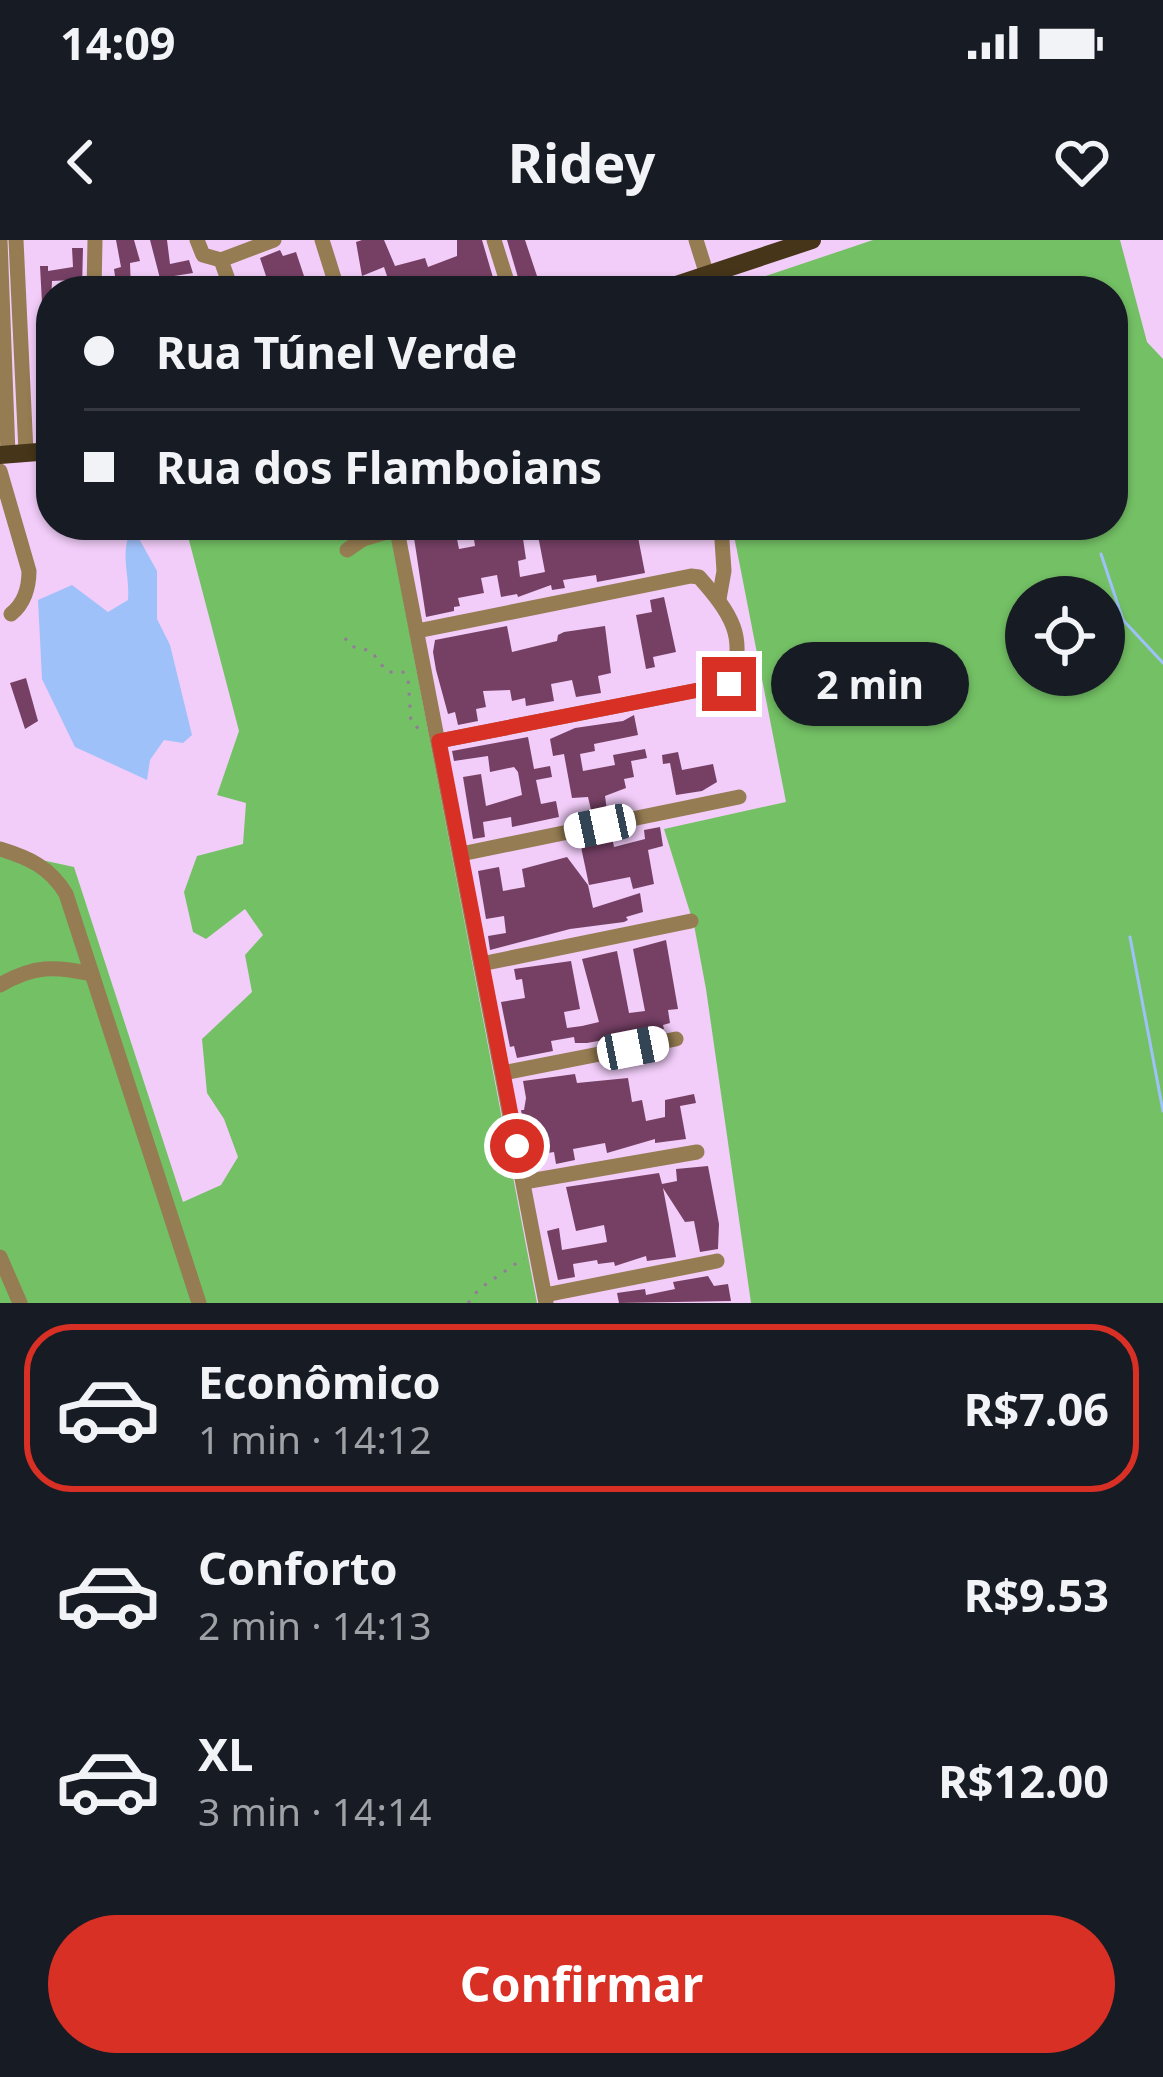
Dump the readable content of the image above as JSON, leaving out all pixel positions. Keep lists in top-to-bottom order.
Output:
{
  "page": {
    "status": "14:09",
    "header": "Ridey",
    "banner": ["Rua Túnel Verde", "Rua dos Flamboians"],
    "bubble": "2 min",
    "list": [
      {
        "name": "Econômico",
        "note": "1 min · 14:12",
        "value": "R$7.06"
      },
      {
        "name": "Conforto",
        "note": "2 min · 14:13",
        "value": "R$9.53"
      },
      {
        "name": "XL",
        "note": "3 min · 14:14",
        "value": "R$12.00"
      }
    ],
    "buttons": "Confirmar"
  }
}
